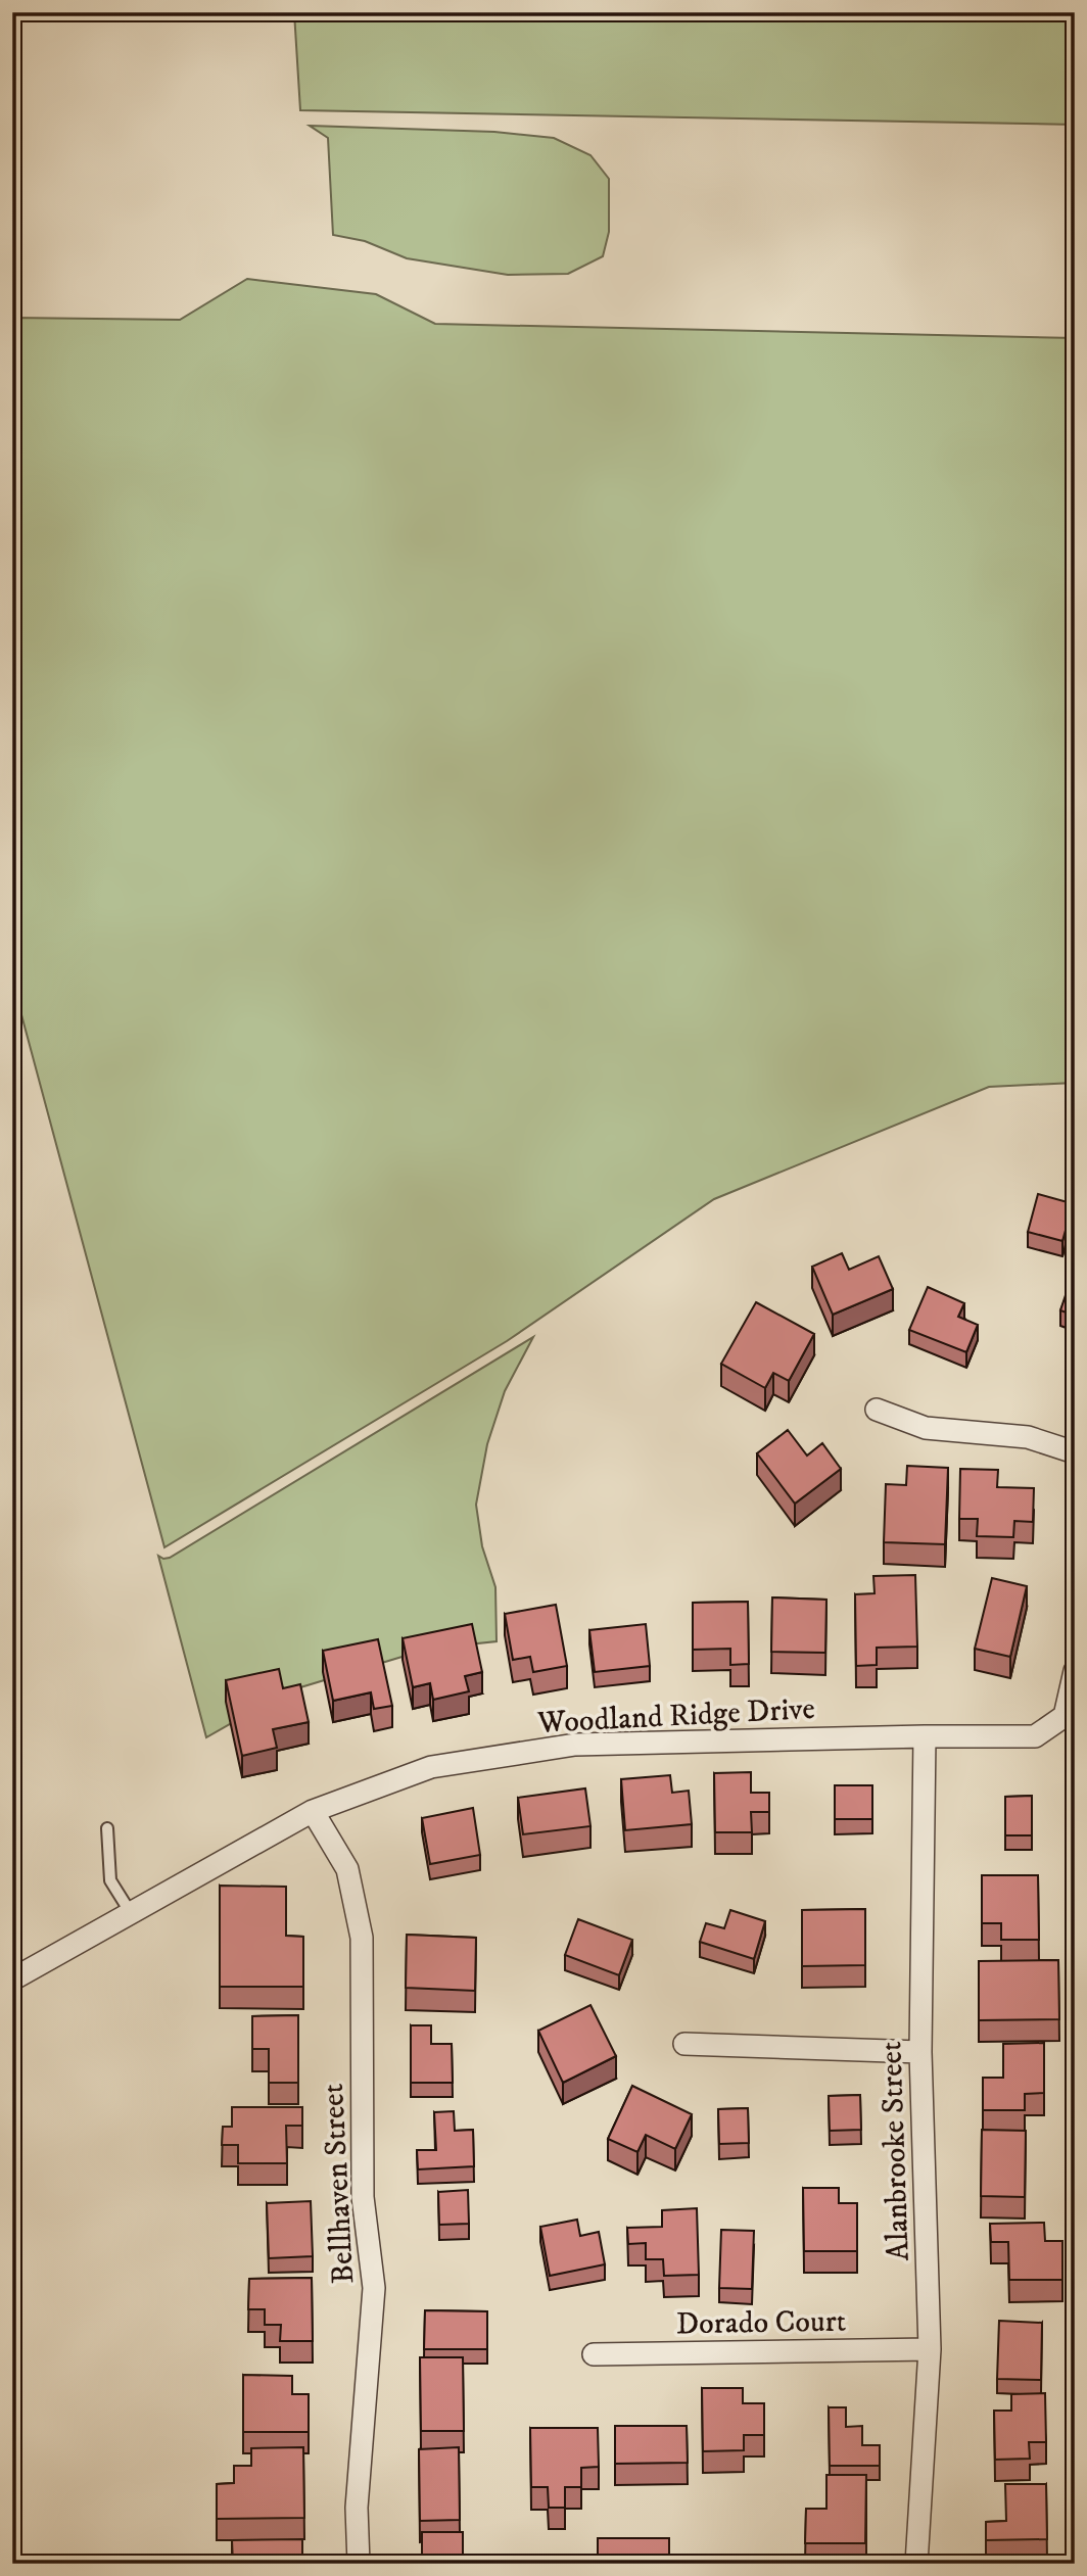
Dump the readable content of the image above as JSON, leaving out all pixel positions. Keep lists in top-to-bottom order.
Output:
{
  "streets": {
    "street": [
      "Woodland Ridge Drive",
      "Alanbrooke Street",
      "Bellhaven Street",
      "Dorado Court"
    ]
  },
  "crossings": [
    ["Woodland Ridge Drive", "Alanbrooke Street"],
    ["Woodland Ridge Drive", "Bellhaven Street"],
    ["Alanbrooke Street", "Dorado Court"]
  ]
}
